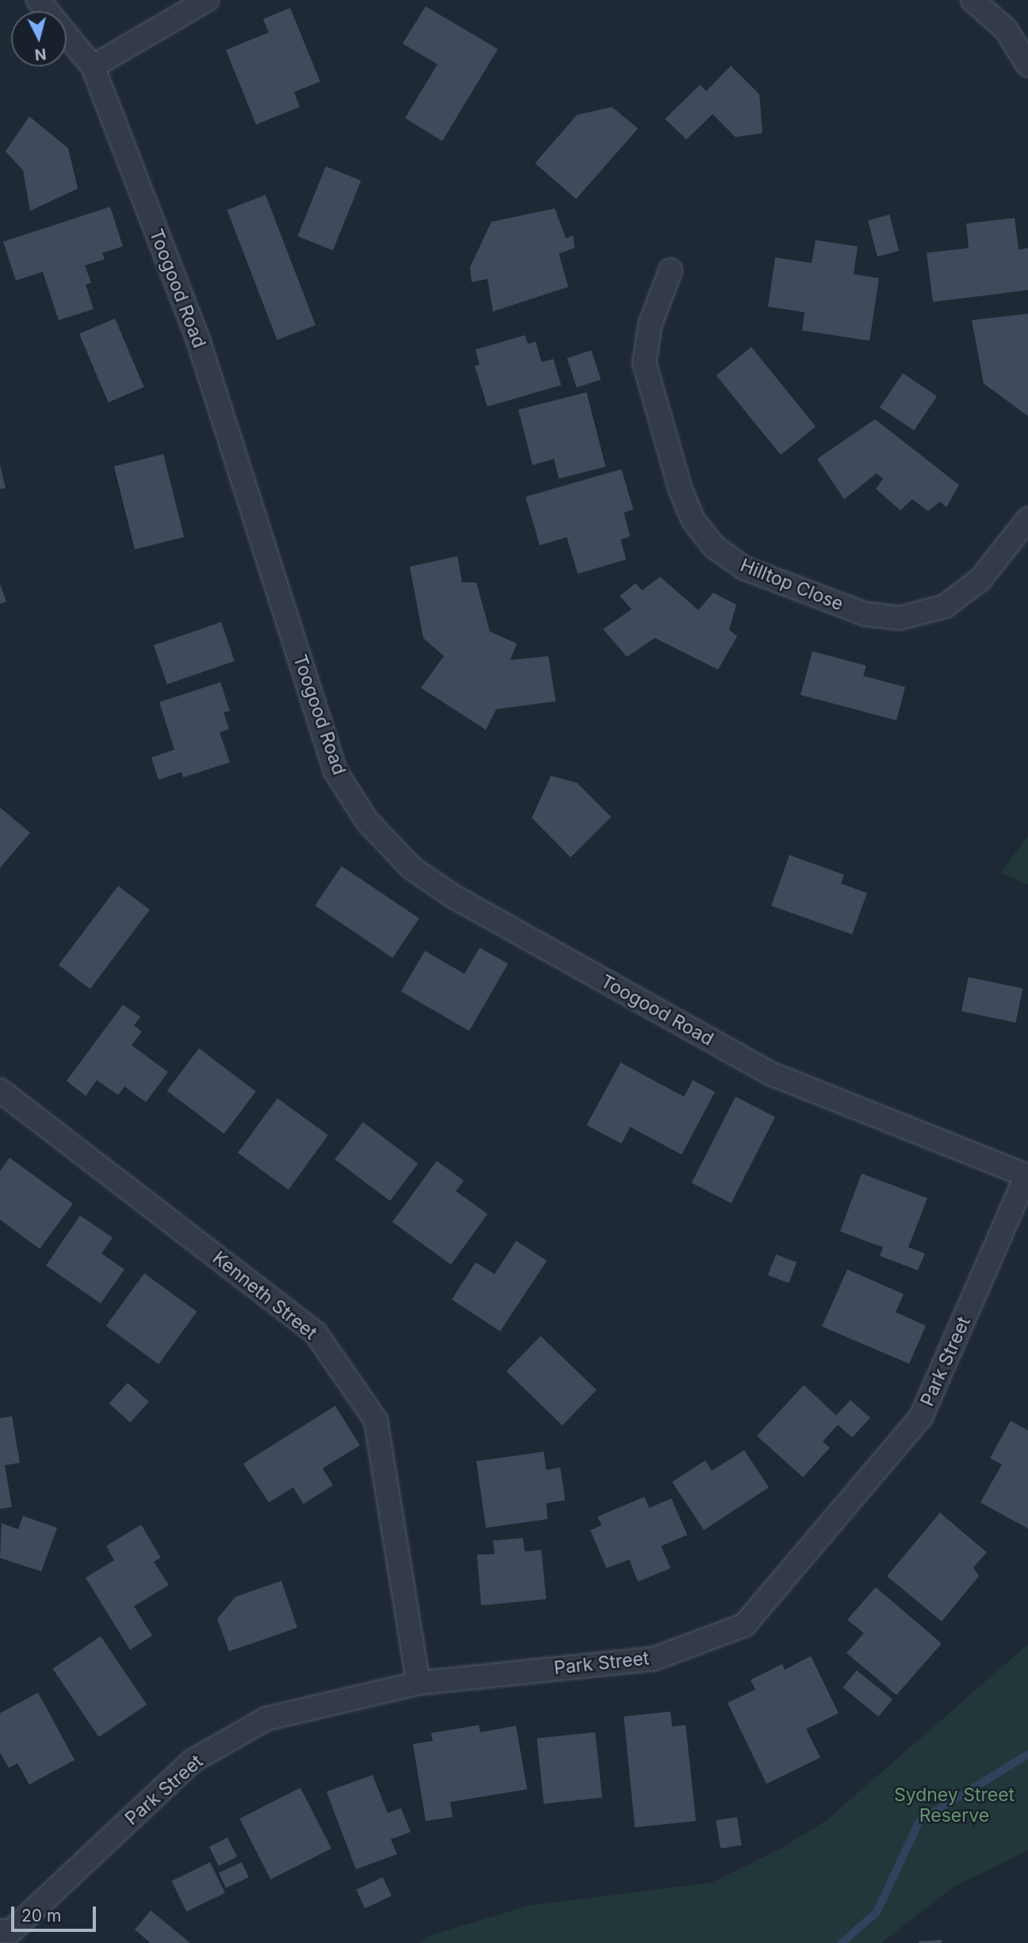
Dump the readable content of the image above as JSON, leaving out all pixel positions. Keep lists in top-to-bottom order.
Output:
{
  "streets": {
    "street": [
      "Toogood Road",
      "Hilltop Close",
      "Kenneth Street",
      "Park Street"
    ]
  },
  "crossings": [
    ["Toogood Road", "Park Street"],
    ["Kenneth Street", "Park Street"]
  ],
  "parks": ["Sydney Street Reserve"],
  "scale_bar": "20 m",
  "north": "bottom"
}
